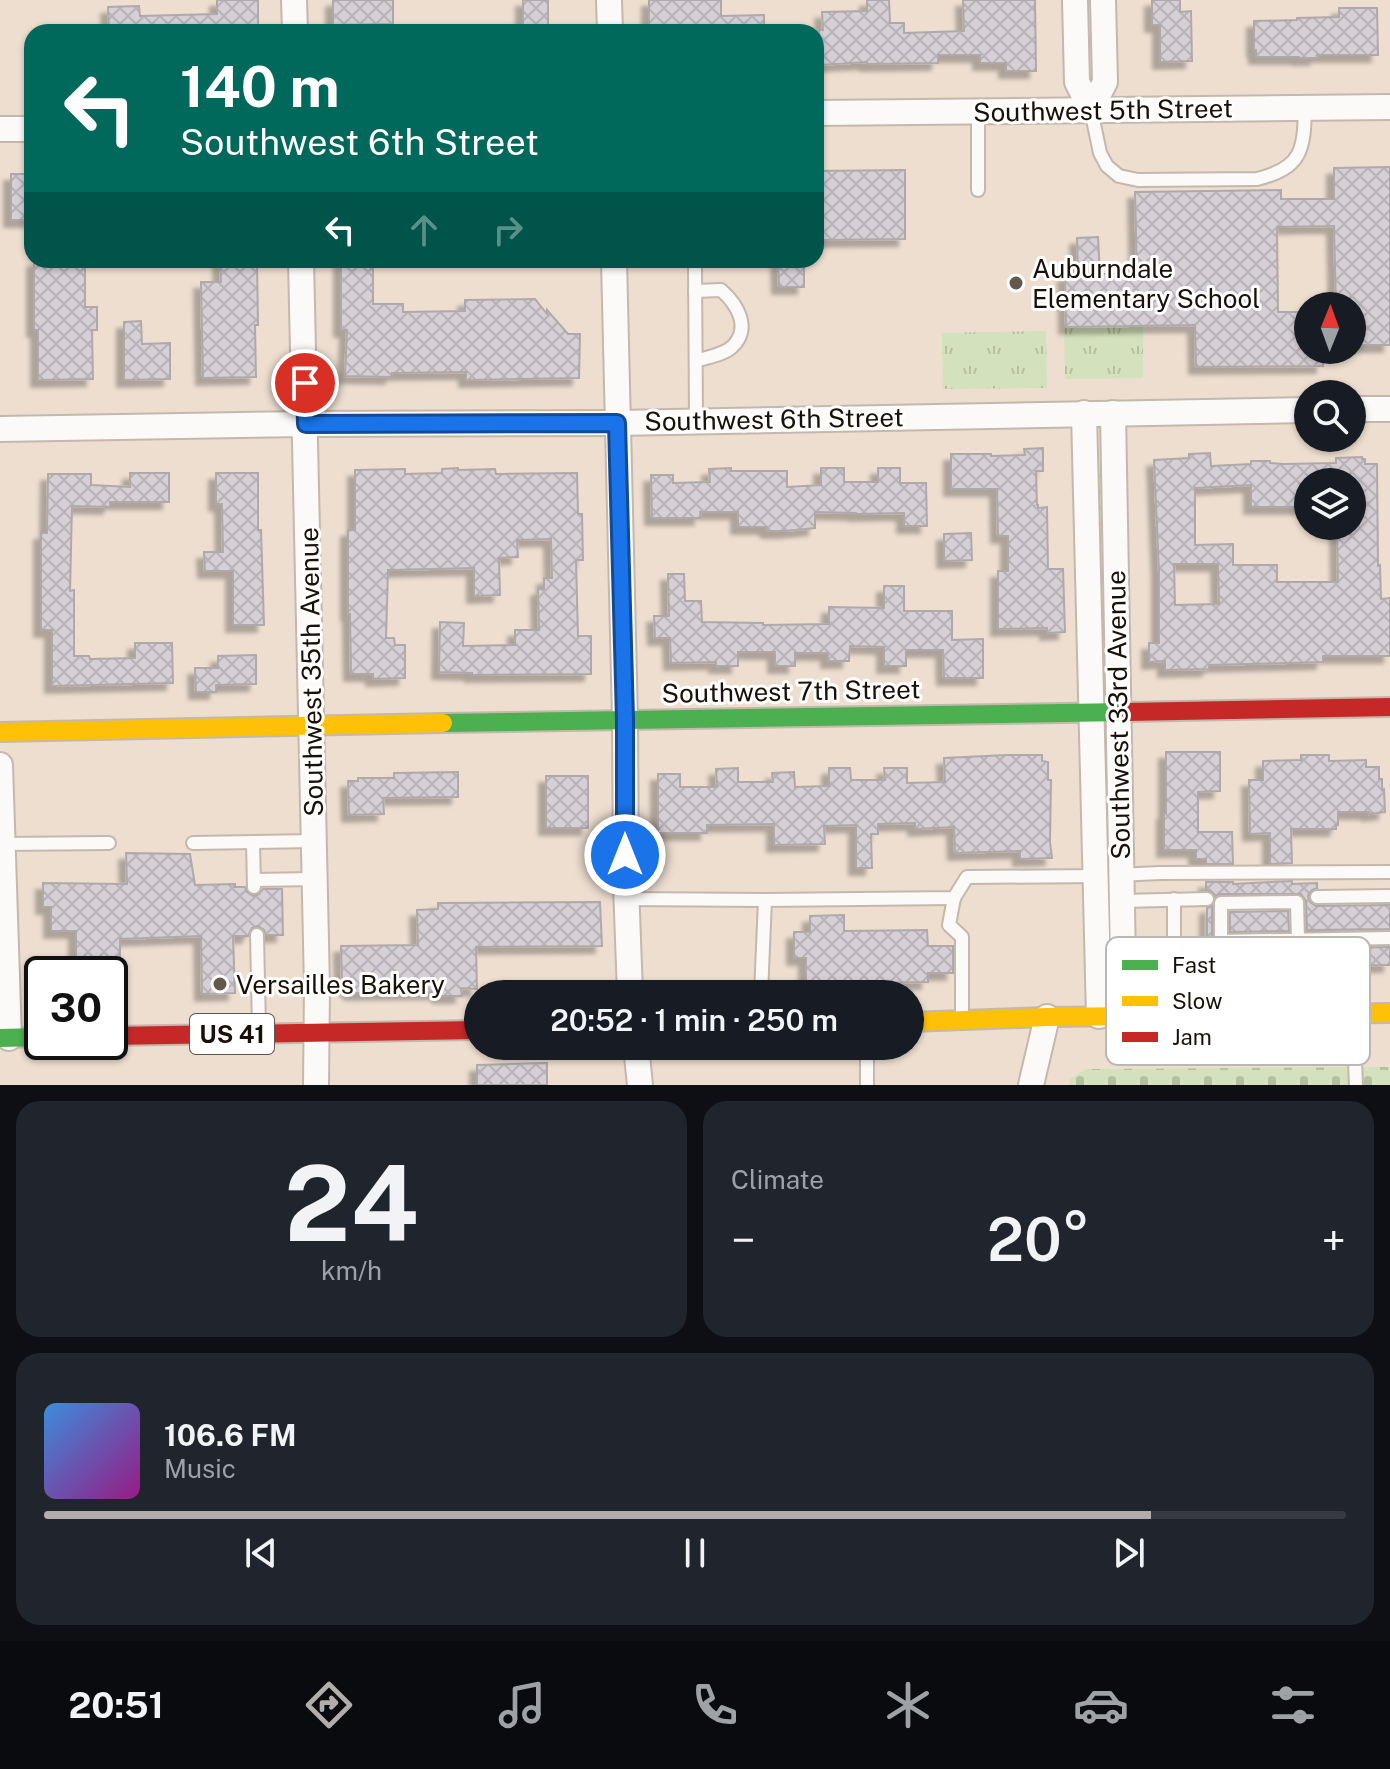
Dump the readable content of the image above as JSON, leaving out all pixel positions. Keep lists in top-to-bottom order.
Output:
{
  "streets": {
    "street": [
      "Southwest 5th Street",
      "Southwest 6th Street",
      "Southwest 35th Avenue",
      "Southwest 7th Street",
      "Southwest 33rd Avenue",
      "US 41"
    ]
  },
  "crossings": [
    ["Southwest 6th Street", "Southwest 35th Avenue"],
    ["Southwest 6th Street", "Southwest 33rd Avenue"],
    ["Southwest 35th Avenue", "Southwest 7th Street"],
    ["Southwest 35th Avenue", "US 41"],
    ["Southwest 7th Street", "Southwest 33rd Avenue"]
  ],
  "places": ["Auburndale Elementary School", "Versailles Bakery"],
  "legend": ["Fast", "Slow", "Jam"],
  "north": "top",
  "page": {
    "turn": ["140 m", "Southwest 6th Street"],
    "limit": "30",
    "trip": "20:52 · 1 min · 250 m",
    "tile": [
      ["24", "km/h"],
      "Climate"
    ],
    "heat": ["−", "20°", "+"],
    "song": ["106.6 FM", "Music"],
    "tabs": "20:51"
  }
}
